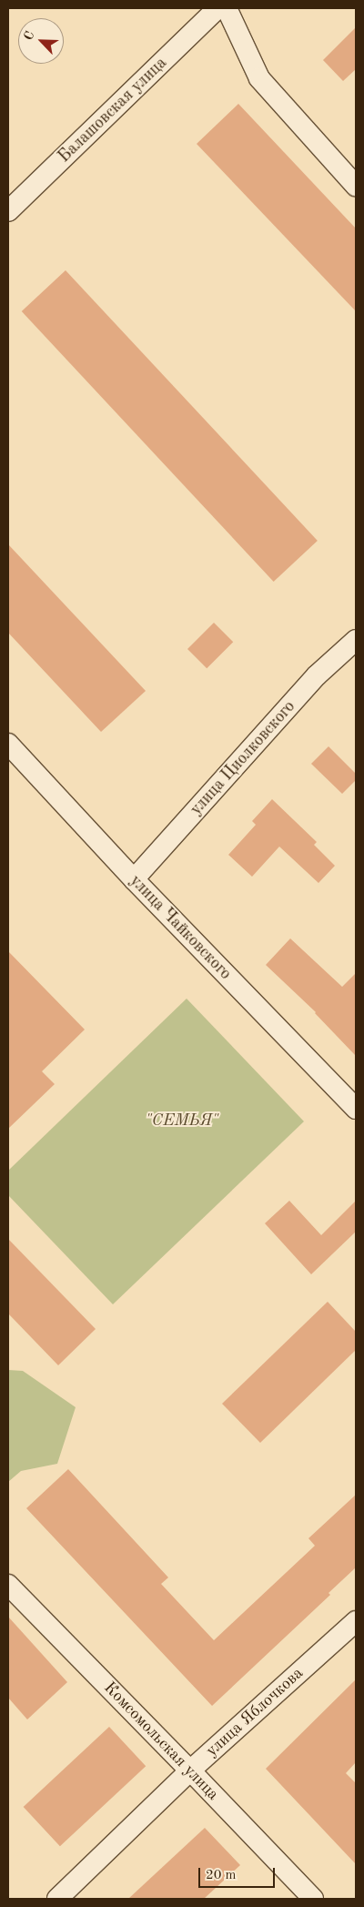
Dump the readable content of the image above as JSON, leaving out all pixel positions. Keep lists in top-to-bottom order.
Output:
{
  "streets": {
    "street": [
      "Балашовская улица",
      "улица Циолковского",
      "улица Чайковского",
      "улица Яблочкова",
      "Комсомольская улица"
    ]
  },
  "crossings": [
    ["улица Циолковского", "улица Чайковского"],
    ["улица Яблочкова", "Комсомольская улица"]
  ],
  "parks": ["\"СЕМЬЯ\""],
  "scale_bar": "20 m",
  "north": "top left"
}
